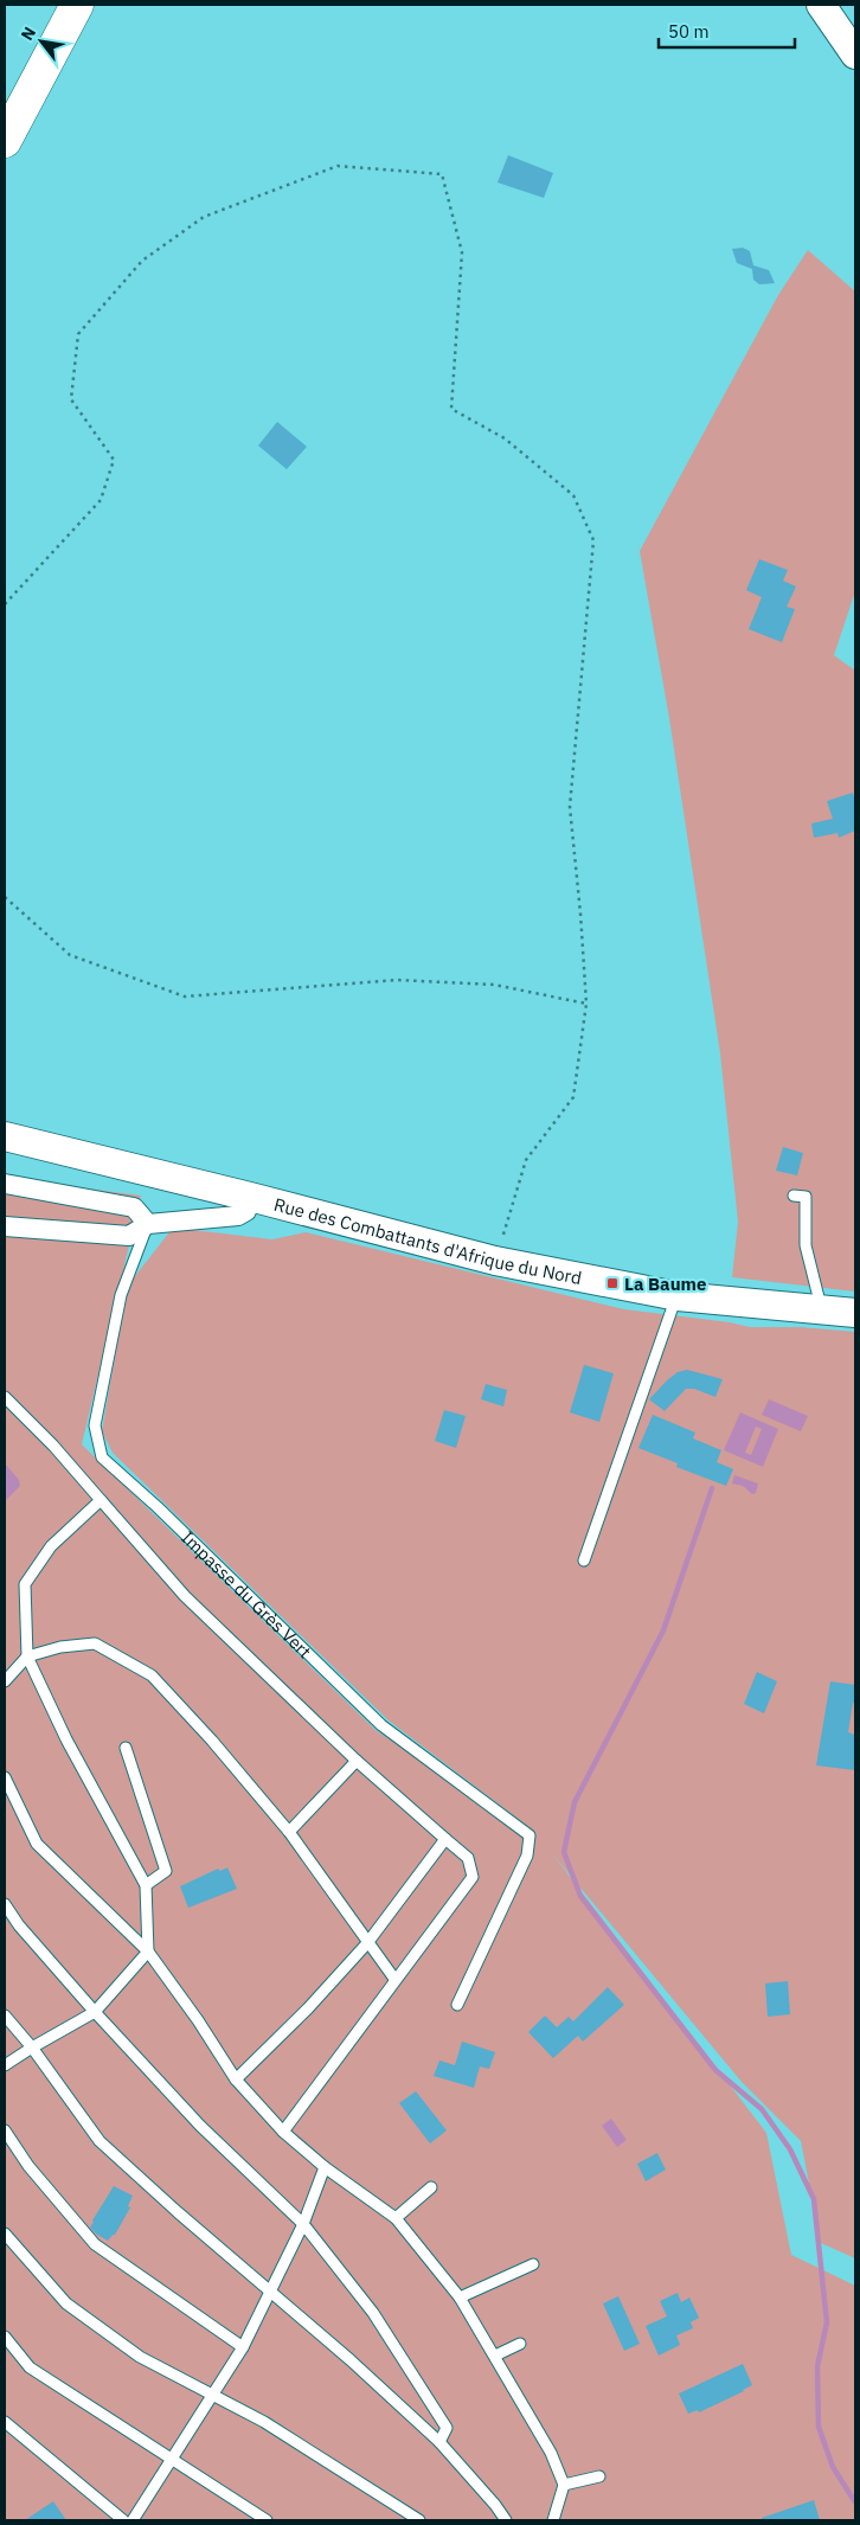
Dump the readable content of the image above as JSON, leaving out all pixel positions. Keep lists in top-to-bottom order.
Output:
{
  "streets": {
    "main road": ["Rue des Combattants d'Afrique du Nord"],
    "lane": ["Impasse du Grès Vert"]
  },
  "places": {
    "transit": ["La Baume"]
  },
  "scale_bar": "50 m",
  "north": "top left"
}
